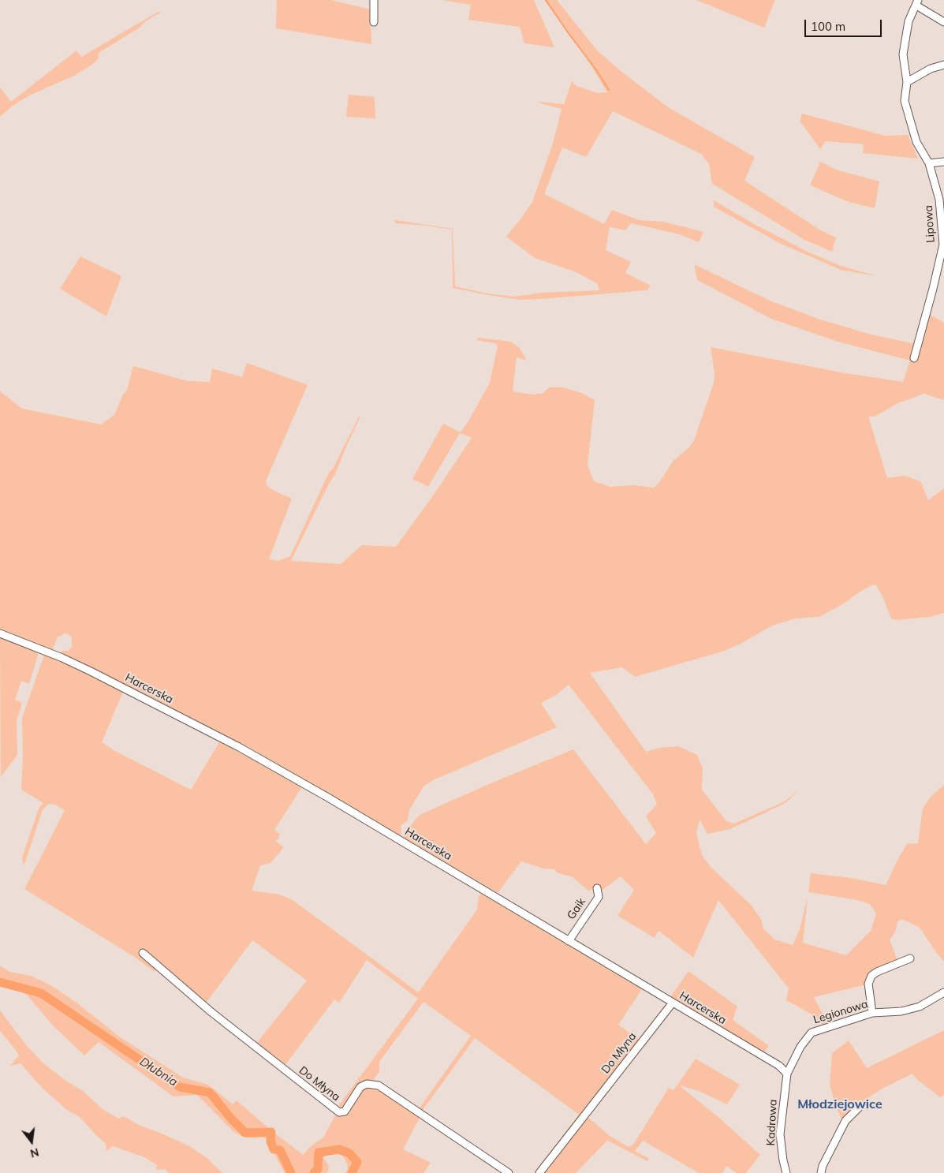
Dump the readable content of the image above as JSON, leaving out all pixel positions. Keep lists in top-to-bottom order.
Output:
{
  "streets": {
    "street": [
      "Lipowa",
      "Harcerska",
      "Gaik",
      "Legionowa",
      "Do Młyna",
      "Kadrowa"
    ]
  },
  "crossings": [
    ["Harcerska", "Gaik"],
    ["Harcerska", "Legionowa"],
    ["Harcerska", "Do Młyna"],
    ["Harcerska", "Kadrowa"],
    ["Legionowa", "Kadrowa"]
  ],
  "districts": ["Młodziejowice"],
  "water": ["Dłubnia"],
  "scale_bar": "100 m",
  "north": "bottom"
}
